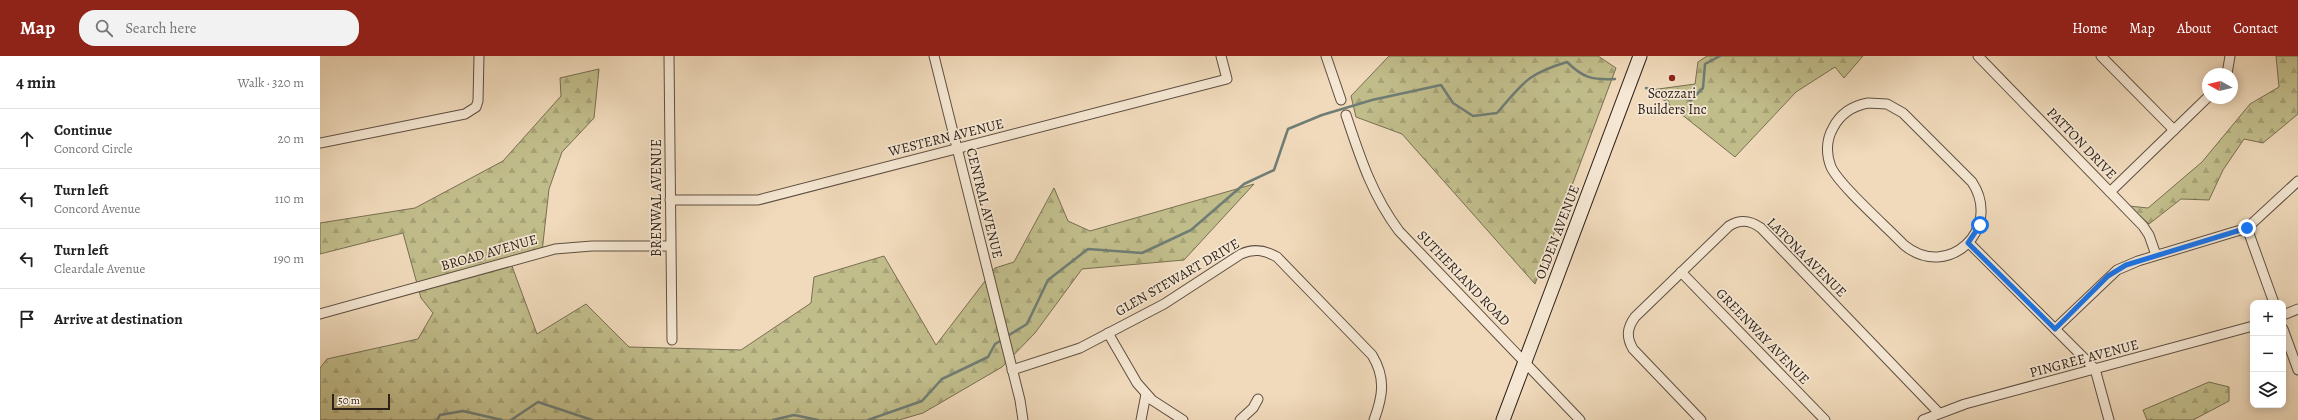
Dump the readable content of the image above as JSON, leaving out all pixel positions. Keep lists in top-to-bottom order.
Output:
{
  "streets": {
    "main road": ["OLDEN AVENUE"],
    "street": [
      "WESTERN AVENUE",
      "PATTON DRIVE",
      "BRENWAL AVENUE",
      "CENTRAL AVENUE",
      "BROAD AVENUE",
      "LATONA AVENUE",
      "GLEN STEWART DRIVE",
      "SUTHERLAND ROAD",
      "GREENWAY AVENUE",
      "PINGREE AVENUE"
    ]
  },
  "crossings": [
    ["WESTERN AVENUE", "BRENWAL AVENUE"],
    ["WESTERN AVENUE", "CENTRAL AVENUE"],
    ["BRENWAL AVENUE", "BROAD AVENUE"],
    ["CENTRAL AVENUE", "GLEN STEWART DRIVE"],
    ["OLDEN AVENUE", "SUTHERLAND ROAD"],
    ["LATONA AVENUE", "GREENWAY AVENUE"],
    ["LATONA AVENUE", "PINGREE AVENUE"]
  ],
  "places": ["Scozzari Builders Inc"],
  "scale_bar": "50 m",
  "north": "left",
  "page": {
    "header": "Map",
    "search": "Search here",
    "nav": [
      "Home",
      "Map",
      "About",
      "Contact"
    ],
    "heading": ["4 min", "Walk · 320 m"],
    "list": [
      ["Continue", "Concord Circle", "20 m"],
      ["Turn left", "Concord Avenue", "110 m"],
      ["Turn left", "Cleardale Avenue", "190 m"],
      "Arrive at destination"
    ],
    "map_buttons": ["+", "−"],
    "scale": "50 m"
  }
}
